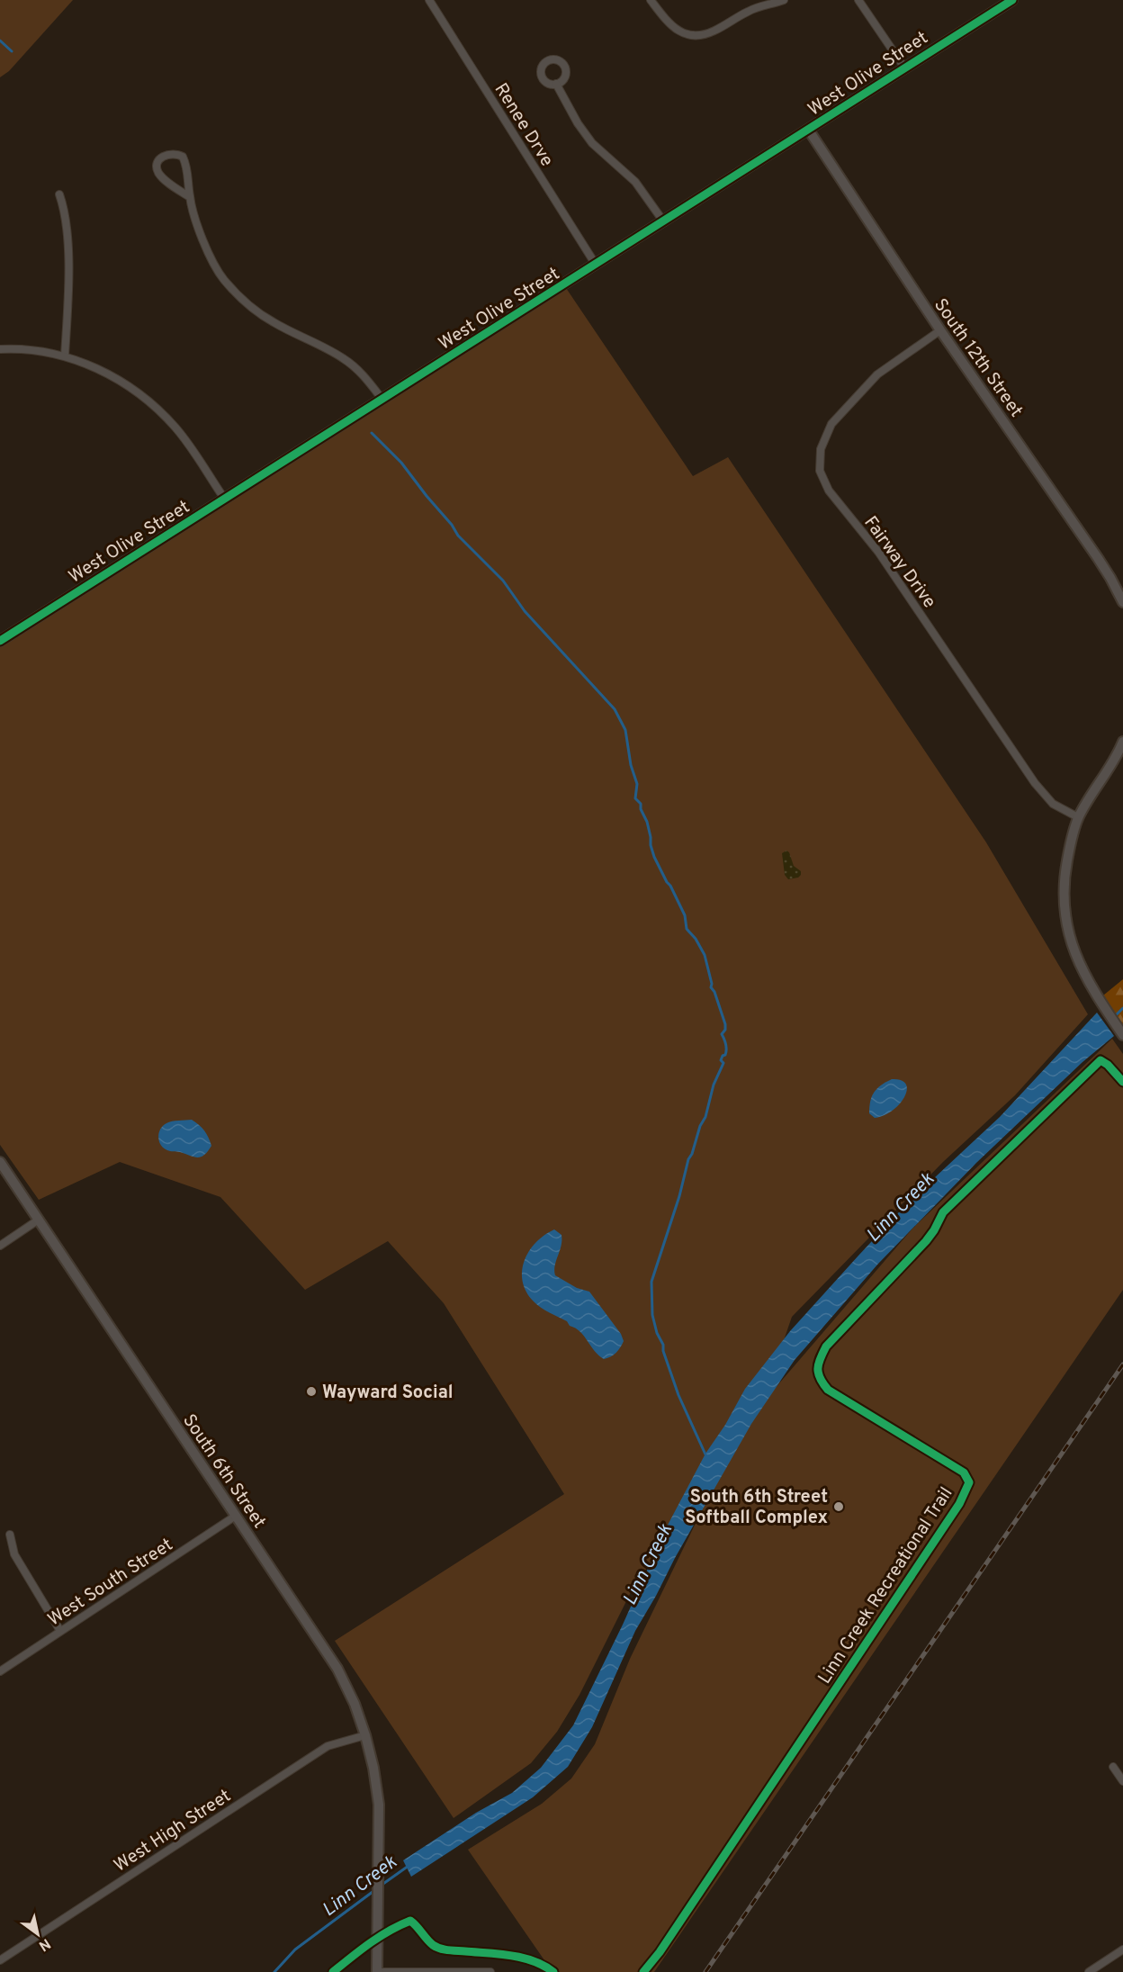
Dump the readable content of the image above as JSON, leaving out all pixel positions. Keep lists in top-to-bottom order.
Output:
{
  "streets": {
    "street": [
      "West Olive Street",
      "Renee Drve",
      "South 12th Street",
      "Fairway Drive",
      "South 6th Street",
      "West South Street",
      "West High Street"
    ],
    "cycle path": ["Linn Creek Recreational Trail"]
  },
  "crossings": [
    ["West Olive Street", "Renee Drve"],
    ["West Olive Street", "South 12th Street"],
    ["South 12th Street", "Fairway Drive"],
    ["South 6th Street", "West South Street"],
    ["South 6th Street", "West High Street"]
  ],
  "water": ["Linn Creek"],
  "places": ["Wayward Social", "South 6th Street Softball Complex"],
  "north": "bottom right"
}
